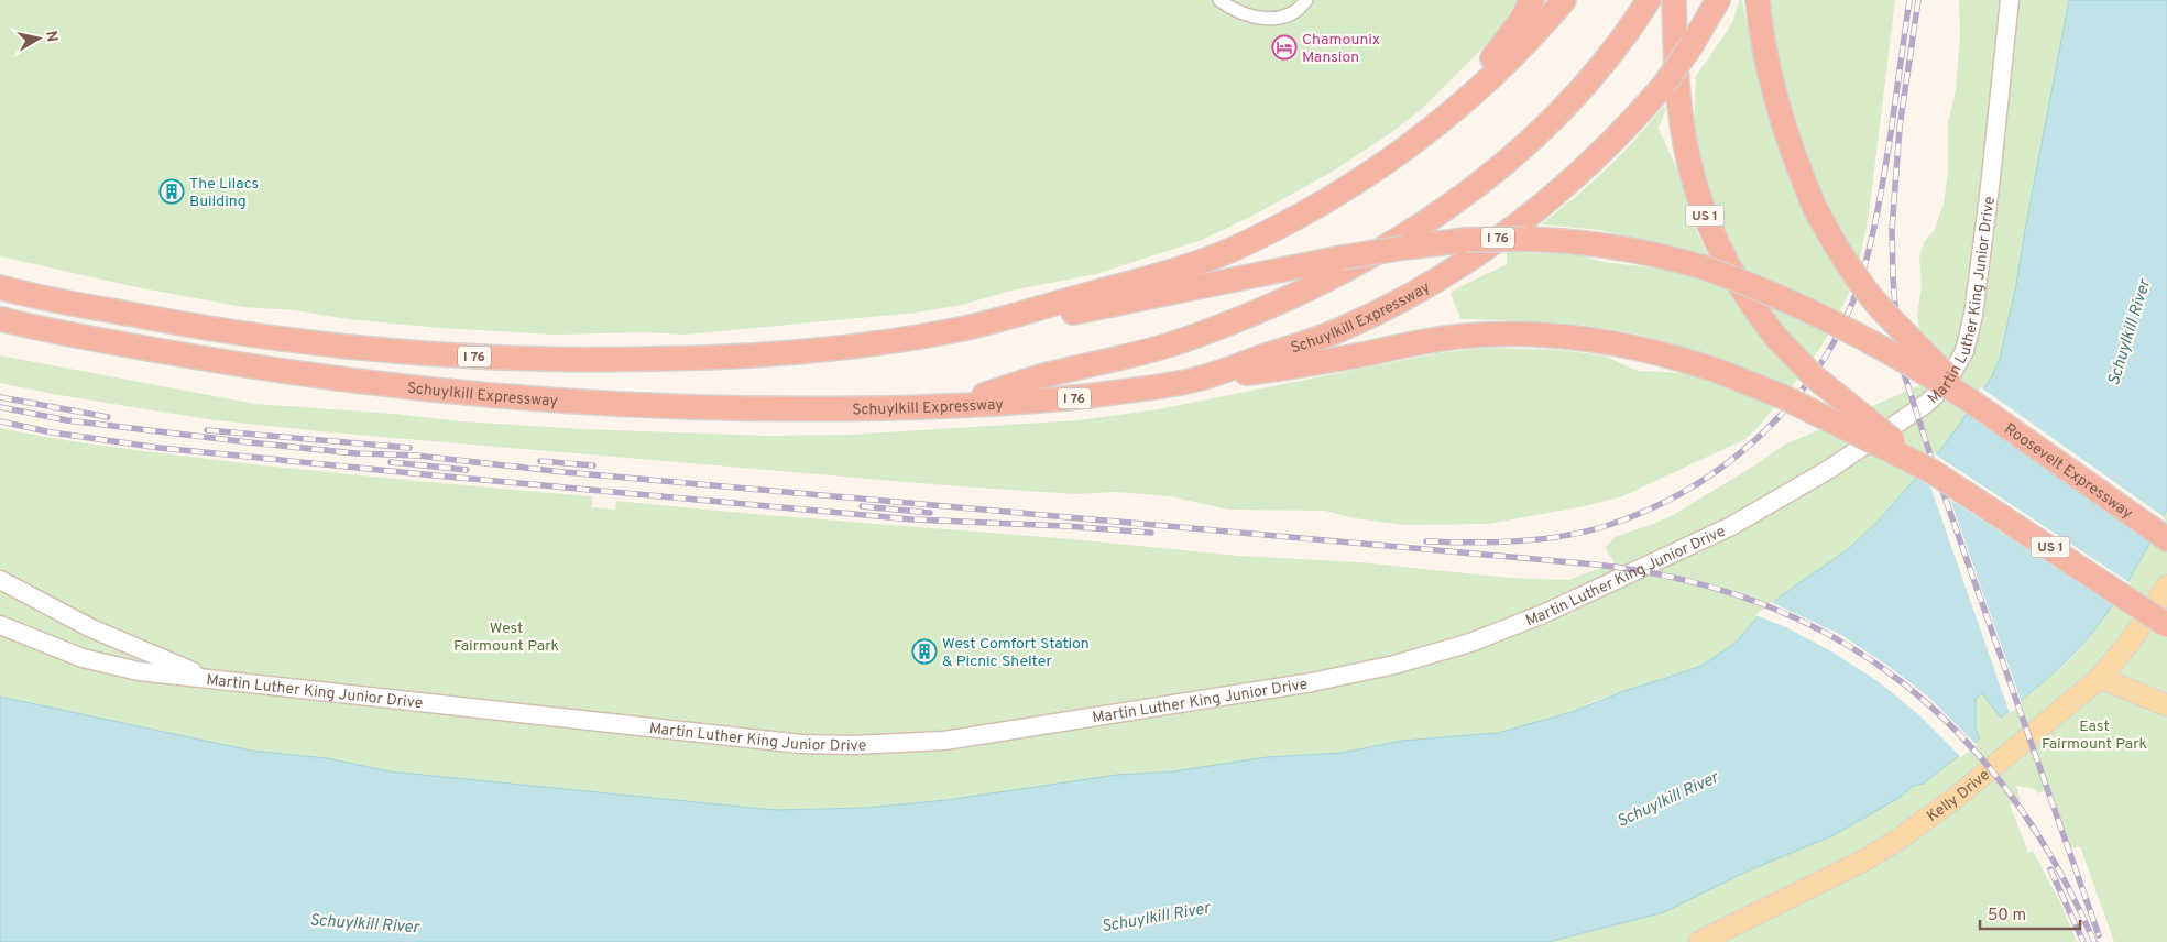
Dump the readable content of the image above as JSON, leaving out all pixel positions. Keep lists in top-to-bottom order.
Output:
{
  "streets": {
    "highway": [
      "US 1",
      "I 76",
      "Schuylkill Expressway",
      "Roosevelt Expressway"
    ],
    "main road": ["Martin Luther King Junior Drive", "Kelly Drive"]
  },
  "water": ["Schuylkill River"],
  "parks": ["West Fairmount Park", "East Fairmount Park"],
  "places": {
    "hotel": ["Chamounix Mansion"],
    "building": ["The Lilacs Building", "West Comfort Station & Picnic Shelter"]
  },
  "scale_bar": "50 m",
  "north": "right"
}
